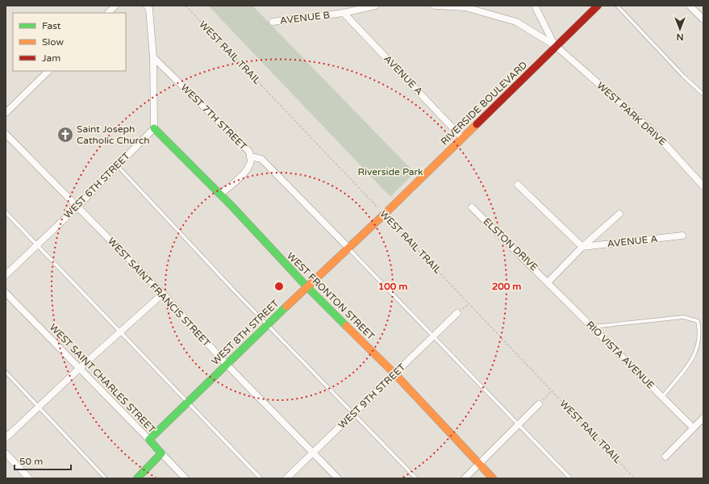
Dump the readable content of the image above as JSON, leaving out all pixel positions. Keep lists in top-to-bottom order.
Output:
{
  "streets": {
    "street": [
      "AVENUE B",
      "AVENUE A",
      "RIVERSIDE BOULEVARD",
      "WEST PARK DRIVE",
      "WEST 7TH STREET",
      "WEST 6TH STREET",
      "ELSTON DRIVE",
      "WEST SAINT FRANCIS STREET",
      "WEST FRONTON STREET",
      "WEST 8TH STREET",
      "RIO VISTA AVENUE",
      "WEST SAINT CHARLES STREET",
      "WEST 9TH STREET"
    ],
    "path": ["WEST RAIL TRAIL"]
  },
  "crossings": [
    ["AVENUE B", "AVENUE A"],
    ["WEST RAIL TRAIL", "RIVERSIDE BOULEVARD"],
    ["WEST RAIL TRAIL", "WEST 8TH STREET"],
    ["AVENUE A", "RIVERSIDE BOULEVARD"],
    ["AVENUE A", "ELSTON DRIVE"],
    ["AVENUE A", "RIO VISTA AVENUE"],
    ["RIVERSIDE BOULEVARD", "WEST PARK DRIVE"],
    ["RIVERSIDE BOULEVARD", "WEST 8TH STREET"],
    ["WEST 7TH STREET", "WEST FRONTON STREET"],
    ["WEST 6TH STREET", "WEST SAINT FRANCIS STREET"],
    ["WEST 6TH STREET", "WEST FRONTON STREET"],
    ["ELSTON DRIVE", "RIO VISTA AVENUE"],
    ["WEST SAINT FRANCIS STREET", "WEST 8TH STREET"],
    ["WEST SAINT FRANCIS STREET", "WEST 9TH STREET"],
    ["WEST FRONTON STREET", "WEST 8TH STREET"],
    ["WEST FRONTON STREET", "WEST 9TH STREET"],
    ["WEST 8TH STREET", "WEST SAINT CHARLES STREET"]
  ],
  "parks": ["Riverside Park"],
  "places": {
    "church": ["Saint Joseph Catholic Church"]
  },
  "legend": ["Fast", "Slow", "Jam"],
  "scale_bar": "50 m",
  "north": "bottom",
  "rings": ["100 m", "200 m"]
}
